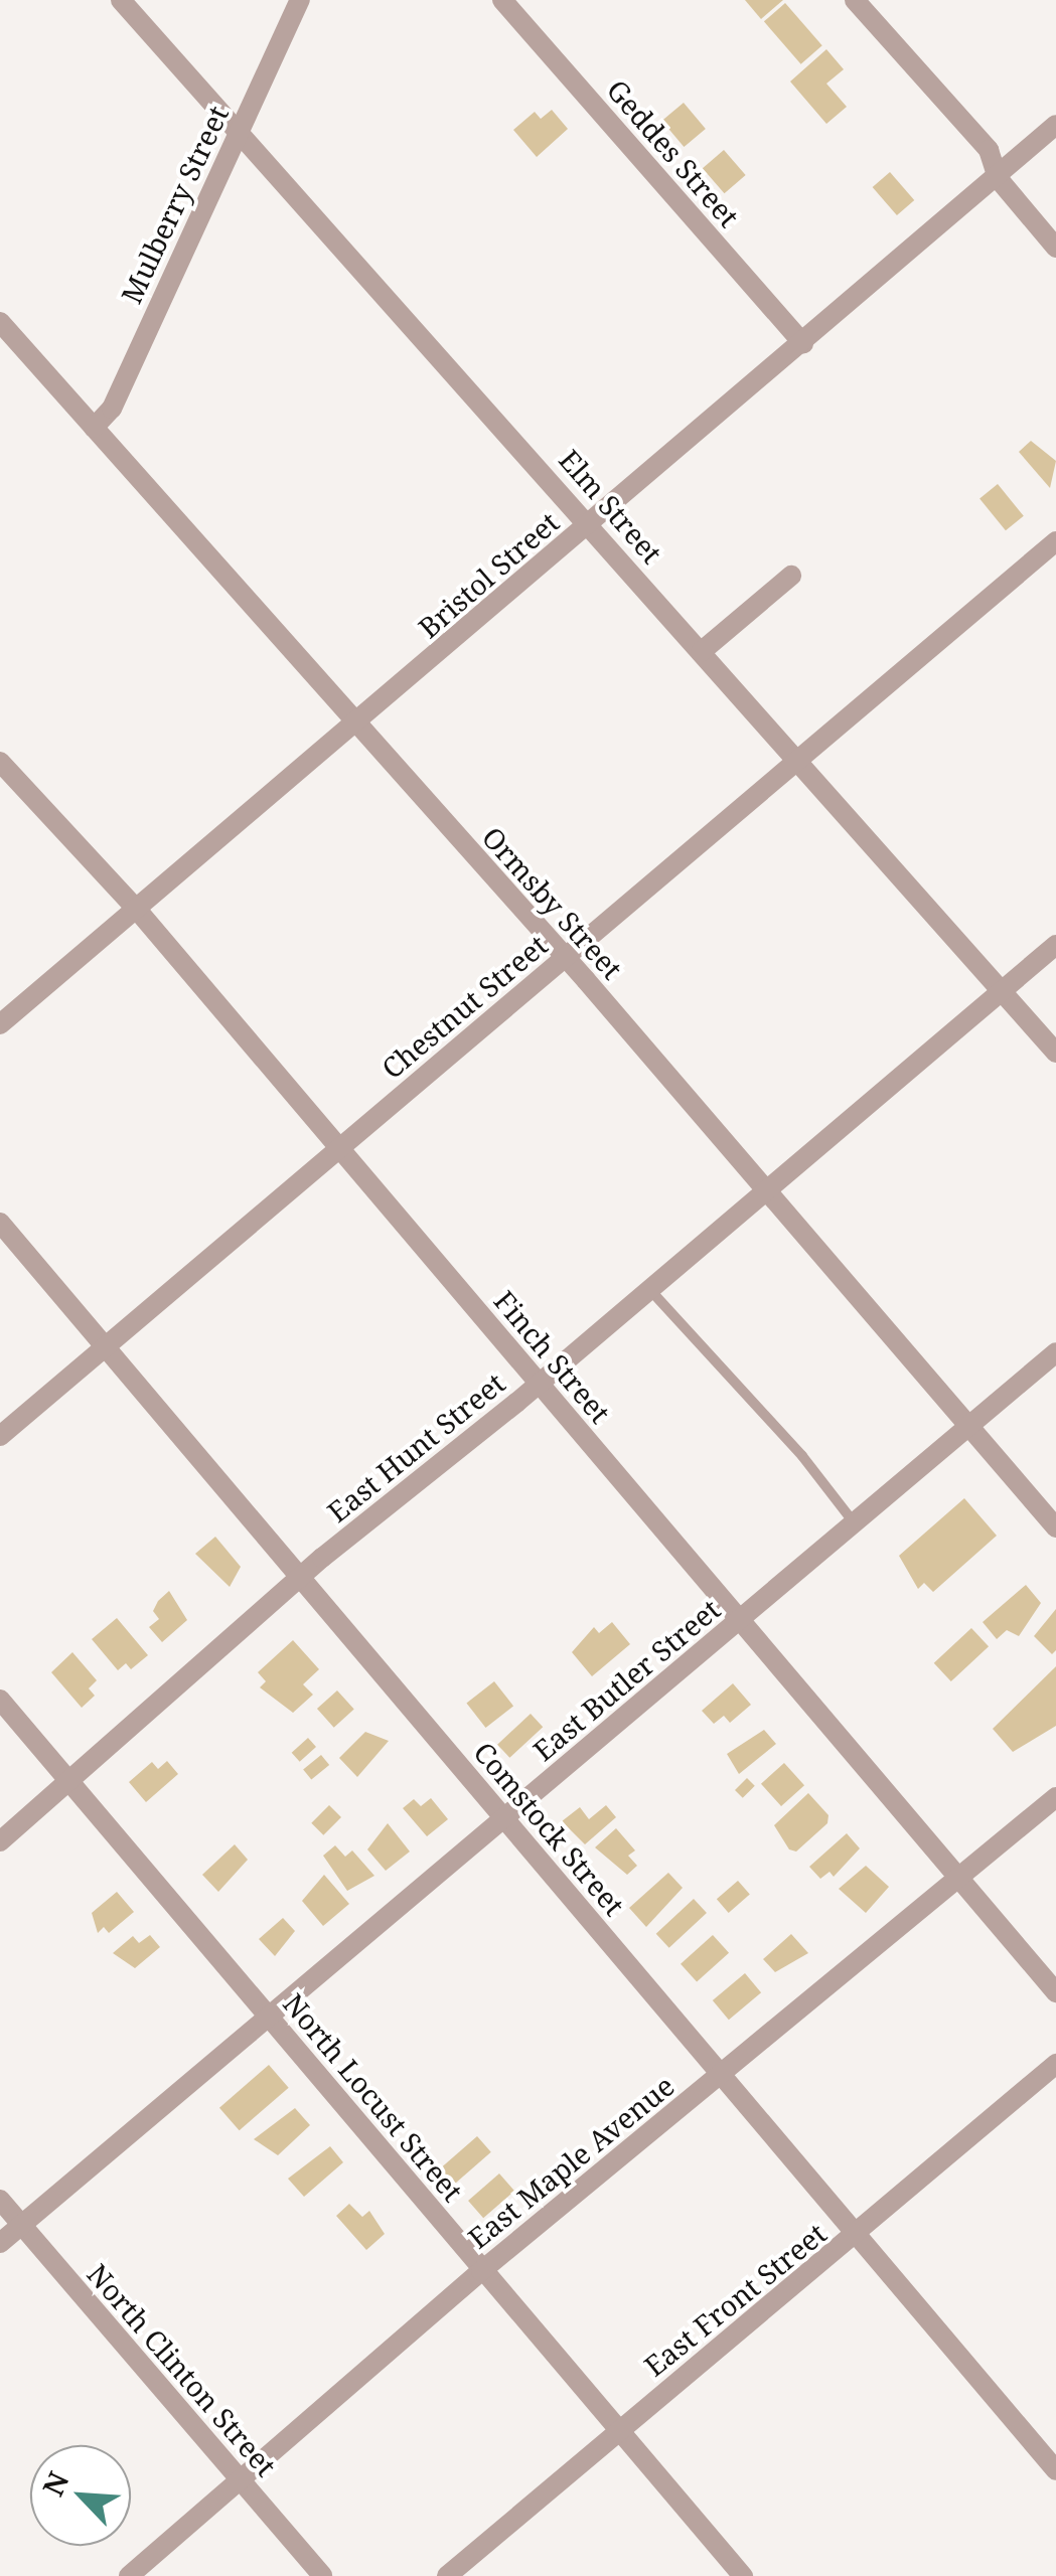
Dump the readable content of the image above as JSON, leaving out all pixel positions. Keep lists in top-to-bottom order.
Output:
{
  "streets": {
    "street": [
      "Geddes Street",
      "Mulberry Street",
      "Elm Street",
      "Bristol Street",
      "Ormsby Street",
      "Chestnut Street",
      "Finch Street",
      "East Hunt Street",
      "East Butler Street",
      "Comstock Street",
      "North Locust Street",
      "East Maple Avenue",
      "East Front Street",
      "North Clinton Street"
    ]
  },
  "crossings": [
    ["Geddes Street", "Bristol Street"],
    ["Mulberry Street", "Elm Street"],
    ["Mulberry Street", "Ormsby Street"],
    ["Elm Street", "Bristol Street"],
    ["Elm Street", "Chestnut Street"],
    ["Elm Street", "East Hunt Street"],
    ["Bristol Street", "Ormsby Street"],
    ["Bristol Street", "Finch Street"],
    ["Ormsby Street", "Chestnut Street"],
    ["Ormsby Street", "East Hunt Street"],
    ["Ormsby Street", "East Butler Street"],
    ["Chestnut Street", "Finch Street"],
    ["Chestnut Street", "Comstock Street"],
    ["Finch Street", "East Hunt Street"],
    ["Finch Street", "East Butler Street"],
    ["Finch Street", "East Maple Avenue"],
    ["East Hunt Street", "Comstock Street"],
    ["East Hunt Street", "North Locust Street"],
    ["East Butler Street", "Comstock Street"],
    ["East Butler Street", "North Locust Street"],
    ["East Butler Street", "North Clinton Street"],
    ["Comstock Street", "East Maple Avenue"],
    ["Comstock Street", "East Front Street"],
    ["North Locust Street", "East Maple Avenue"],
    ["North Locust Street", "East Front Street"],
    ["East Maple Avenue", "North Clinton Street"]
  ],
  "north": "top left"
}
